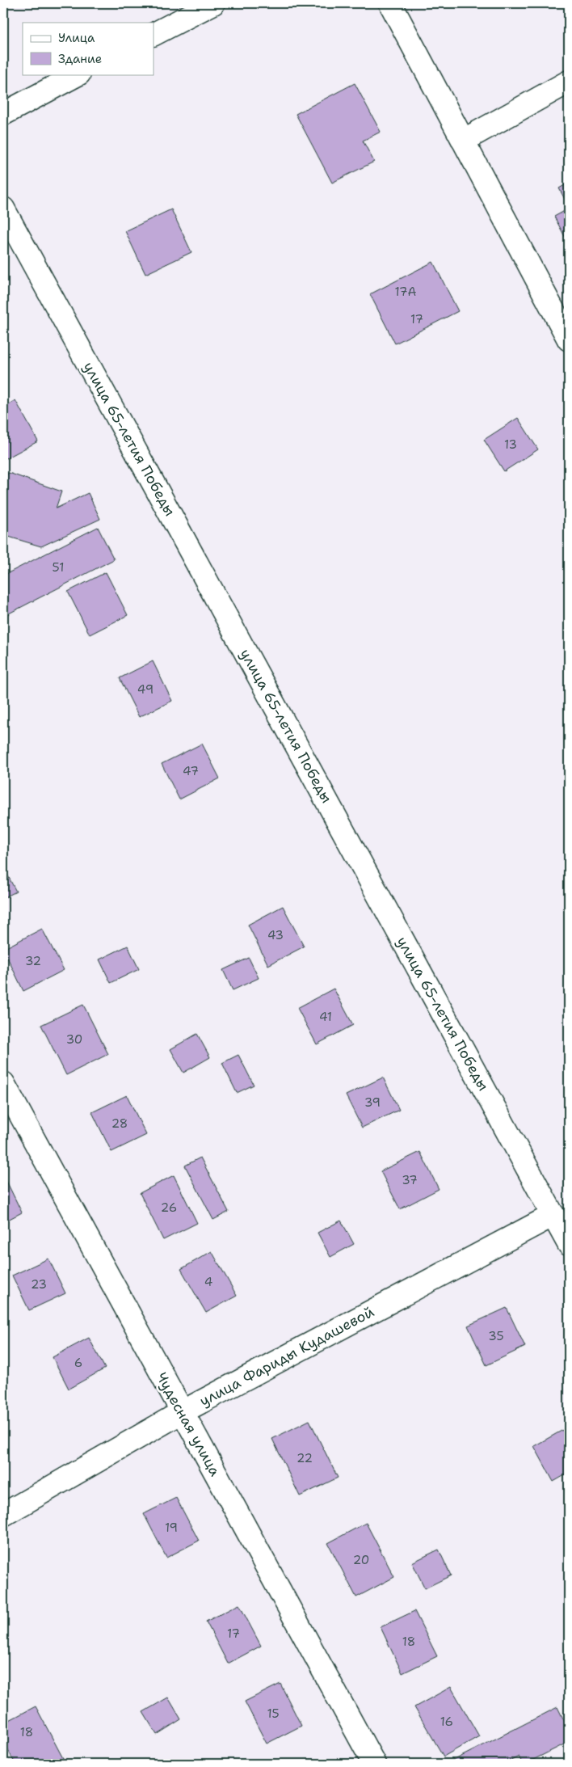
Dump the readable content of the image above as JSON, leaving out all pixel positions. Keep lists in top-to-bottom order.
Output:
{
  "streets": {
    "street": ["улица 65-летия Победы", "улица Фариды Кудашевой", "Чудесная улица"]
  },
  "crossings": [
    ["улица 65-летия Победы", "улица Фариды Кудашевой"],
    ["улица Фариды Кудашевой", "Чудесная улица"]
  ],
  "house_numbers": [
    "17А",
    "17",
    "13",
    "51",
    "49",
    "47",
    "43",
    "32",
    "41",
    "30",
    "39",
    "28",
    "37",
    "26",
    "4",
    "23",
    "35",
    "6",
    "22",
    "19",
    "20",
    "17",
    "18",
    "15",
    "16",
    "18"
  ],
  "legend": ["Улица", "Здание"]
}
